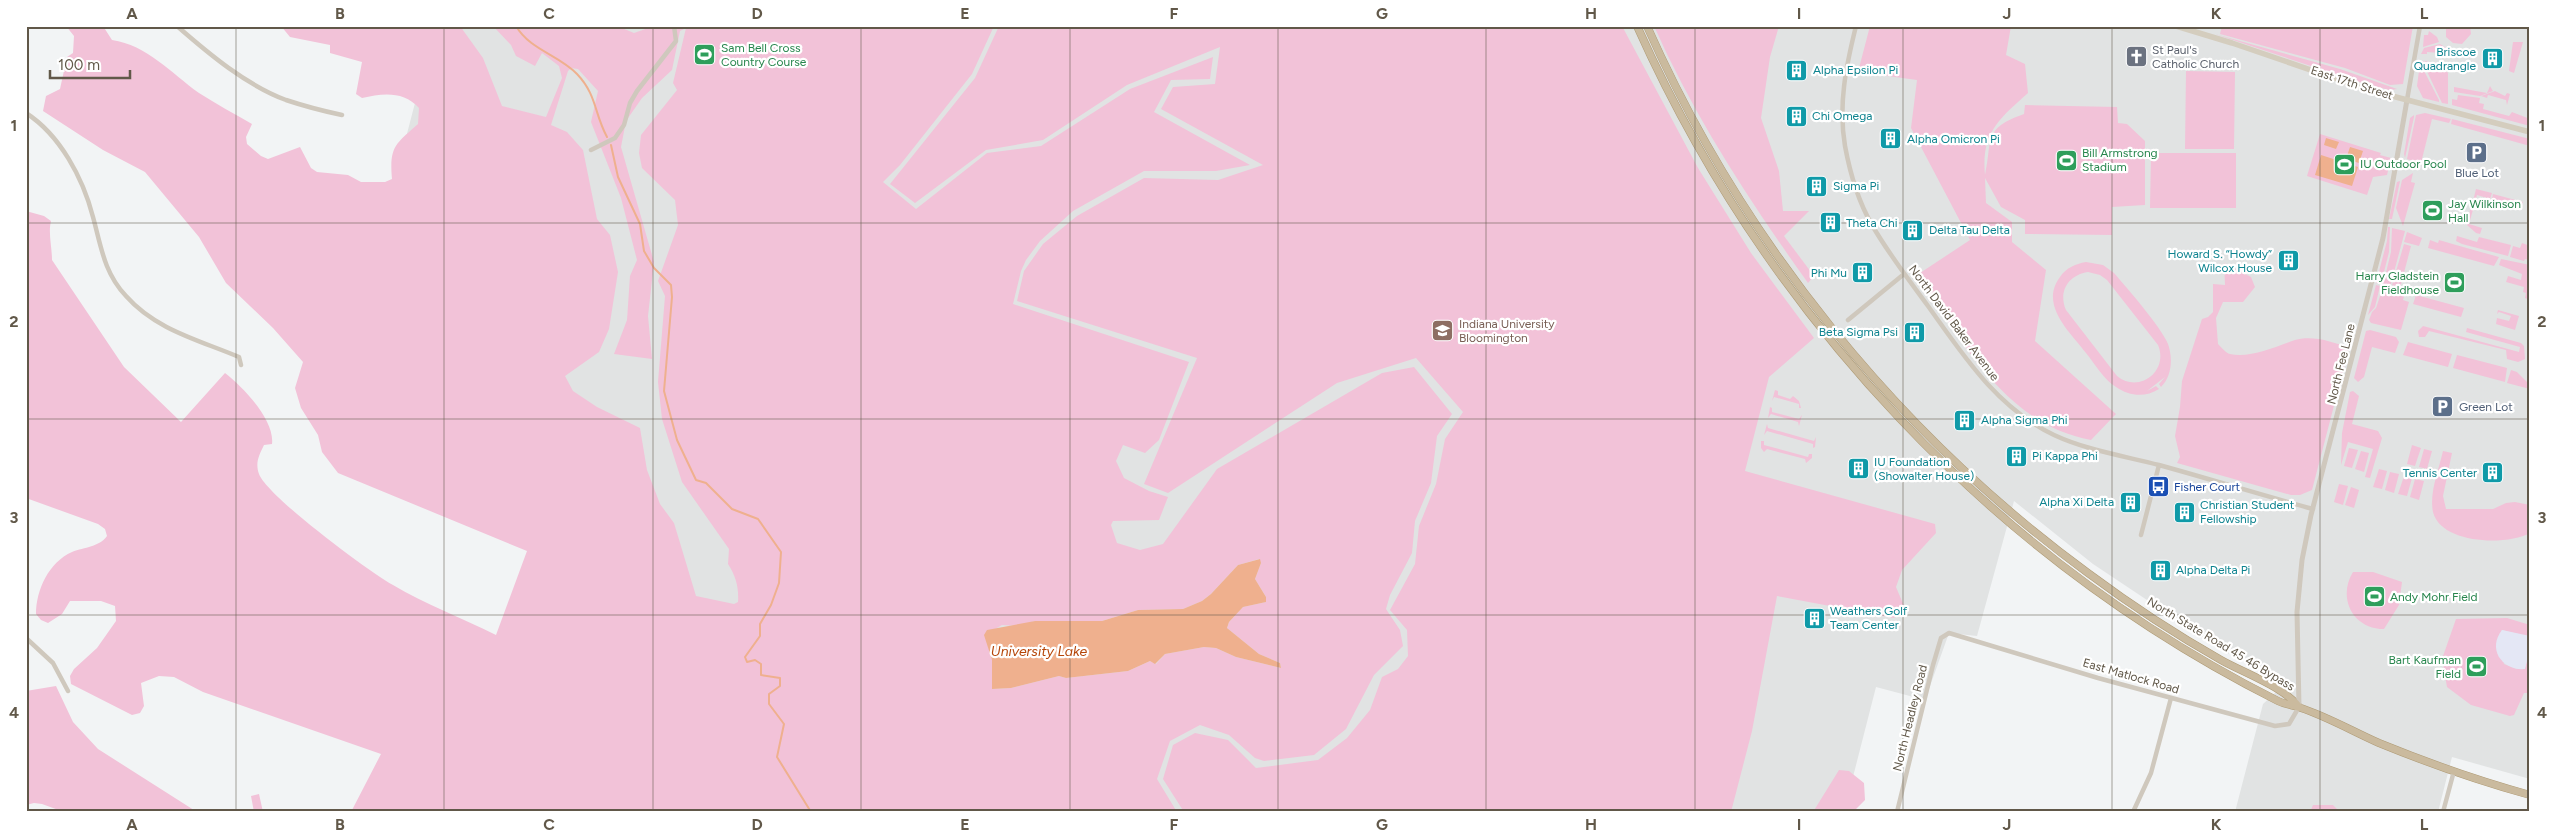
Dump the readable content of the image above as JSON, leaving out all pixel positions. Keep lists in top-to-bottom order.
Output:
{
  "streets": {
    "highway": ["North State Road 45 46 Bypass"],
    "main road": ["East 17th Street"],
    "street": [
      "North David Baker Avenue",
      "North Fee Lane",
      "East Matlock Road",
      "North Headley Road"
    ]
  },
  "crossings": [
    ["East 17th Street", "North Fee Lane"],
    ["North David Baker Avenue", "North Fee Lane"],
    ["North Fee Lane", "North State Road 45 46 Bypass"],
    ["North Fee Lane", "East Matlock Road"],
    ["North State Road 45 46 Bypass", "East Matlock Road"],
    ["East Matlock Road", "North Headley Road"]
  ],
  "water": ["University Lake"],
  "places": {
    "sports": [
      "Sam Bell Cross Country Course",
      "Bill Armstrong Stadium",
      "IU Outdoor Pool",
      "Jay Wilkinson Hall",
      "Harry Gladstein Fieldhouse",
      "Andy Mohr Field",
      "Bart Kaufman Field"
    ],
    "church": ["St Paul's Catholic Church"],
    "building": [
      "Briscoe Quadrangle",
      "Alpha Epsilon Pi",
      "Chi Omega",
      "Alpha Omicron Pi",
      "Sigma Pi",
      "Theta Chi",
      "Delta Tau Delta",
      "Howard S. “Howdy” Wilcox House",
      "Phi Mu",
      "Beta Sigma Psi",
      "Alpha Sigma Phi",
      "Pi Kappa Phi",
      "IU Foundation (Showalter House)",
      "Tennis Center",
      "Alpha Xi Delta",
      "Christian Student Fellowship",
      "Alpha Delta Pi",
      "Weathers Golf Team Center"
    ],
    "parking": ["Blue Lot", "Green Lot"],
    "school or university": ["Indiana University Bloomington"],
    "bus stop": ["Fisher Court"]
  },
  "scale_bar": "100 m",
  "grid": {
    "columns": [
      "A",
      "B",
      "C",
      "D",
      "E",
      "F",
      "G",
      "H",
      "I",
      "J",
      "K",
      "L"
    ],
    "rows": [
      "1",
      "2",
      "3",
      "4"
    ]
  }
}
